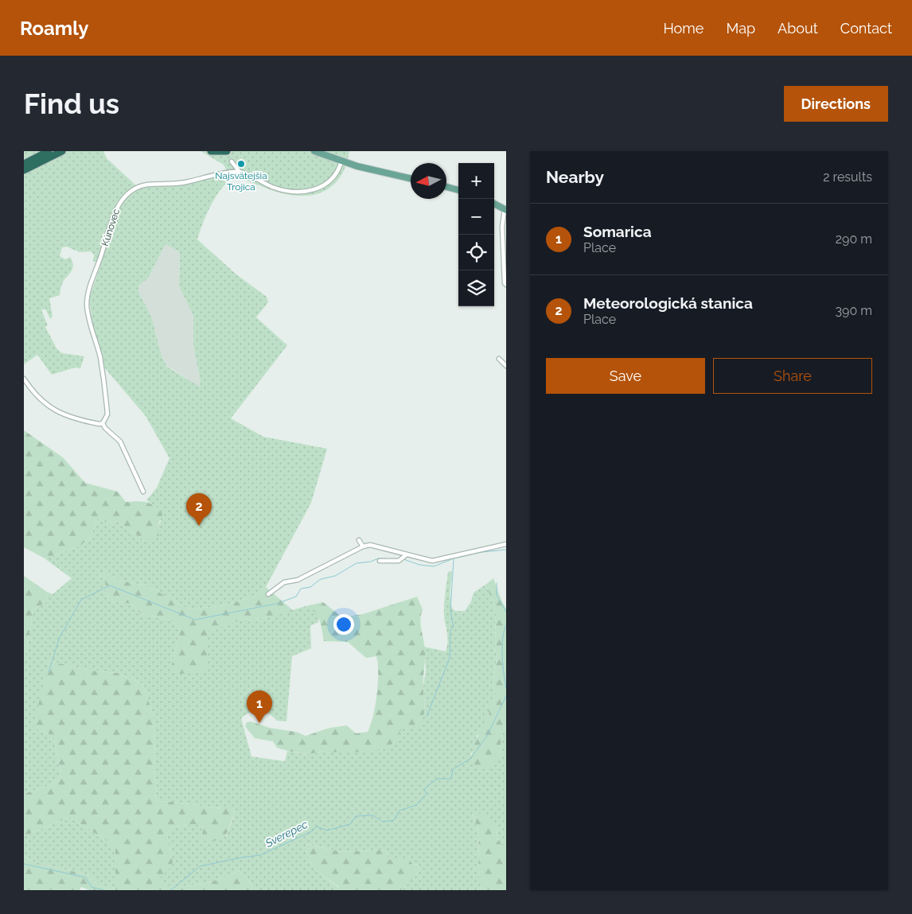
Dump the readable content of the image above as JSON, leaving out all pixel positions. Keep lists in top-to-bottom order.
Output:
{
  "streets": {
    "street": ["Kúnovec"]
  },
  "water": ["Sverepec"],
  "places": ["Najsvätejšia Trojica"],
  "north": "left",
  "page": {
    "header": "Roamly",
    "nav": [
      "Home",
      "Map",
      "About",
      "Contact"
    ],
    "buttons": [
      "Directions",
      ["Save", "Share"]
    ],
    "title": "Find us",
    "heading": ["Nearby", "2 results"],
    "map_buttons": ["+", "−"],
    "list": [
      {
        "mark": "1",
        "name": "Somarica",
        "note": "Place",
        "value": "290 m"
      },
      {
        "mark": "2",
        "name": "Meteorologická stanica",
        "note": "Place",
        "value": "390 m"
      }
    ],
    "pins": ["2", "1"]
  }
}
